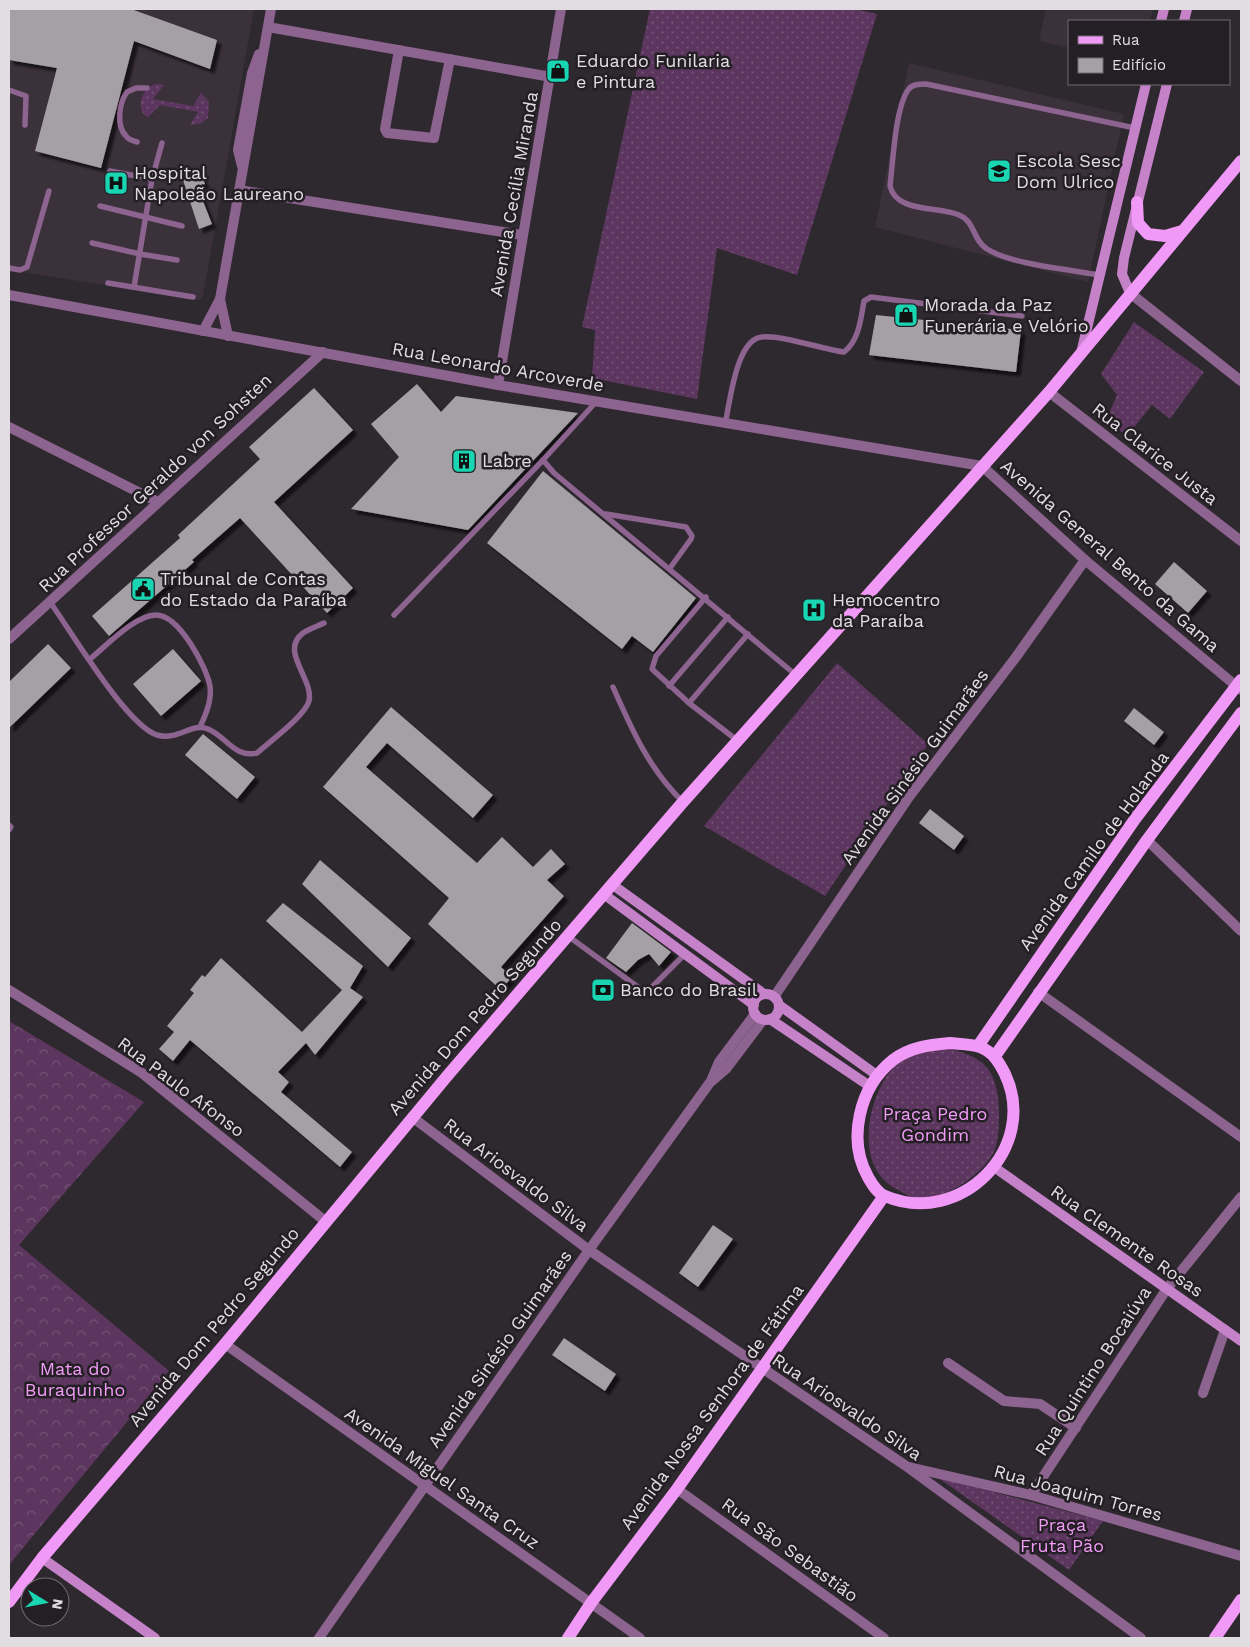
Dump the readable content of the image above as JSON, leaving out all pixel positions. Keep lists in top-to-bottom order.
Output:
{
  "streets": {
    "main road": [
      "Avenida Camilo de Holanda",
      "Avenida Dom Pedro Segundo",
      "Rua Clemente Rosas",
      "Avenida Nossa Senhora de Fátima"
    ],
    "street": [
      "Avenida Cecília Miranda",
      "Rua Leonardo Arcoverde",
      "Rua Clarice Justa",
      "Rua Professor Geraldo von Sohsten",
      "Avenida General Bento da Gama",
      "Avenida Sinésio Guimarães",
      "Rua Paulo Afonso",
      "Rua Ariosvaldo Silva",
      "Rua Quintino Bocaiúva",
      "Avenida Miguel Santa Cruz",
      "Rua Joaquim Torres",
      "Rua São Sebastião"
    ]
  },
  "crossings": [
    ["Avenida Cecília Miranda", "Rua Leonardo Arcoverde"],
    ["Rua Leonardo Arcoverde", "Rua Professor Geraldo von Sohsten"],
    ["Rua Leonardo Arcoverde", "Avenida General Bento da Gama"],
    ["Rua Leonardo Arcoverde", "Avenida Dom Pedro Segundo"],
    ["Rua Clarice Justa", "Avenida Dom Pedro Segundo"],
    ["Avenida General Bento da Gama", "Avenida Sinésio Guimarães"],
    ["Avenida General Bento da Gama", "Avenida Camilo de Holanda"],
    ["Avenida General Bento da Gama", "Avenida Dom Pedro Segundo"],
    ["Avenida Sinésio Guimarães", "Rua Ariosvaldo Silva"],
    ["Avenida Sinésio Guimarães", "Avenida Miguel Santa Cruz"],
    ["Avenida Camilo de Holanda", "Rua Clemente Rosas"],
    ["Avenida Camilo de Holanda", "Avenida Nossa Senhora de Fátima"],
    ["Avenida Dom Pedro Segundo", "Rua Paulo Afonso"],
    ["Avenida Dom Pedro Segundo", "Rua Ariosvaldo Silva"],
    ["Avenida Dom Pedro Segundo", "Avenida Miguel Santa Cruz"],
    ["Rua Ariosvaldo Silva", "Avenida Nossa Senhora de Fátima"],
    ["Rua Ariosvaldo Silva", "Rua Joaquim Torres"],
    ["Rua Clemente Rosas", "Rua Quintino Bocaiúva"],
    ["Rua Clemente Rosas", "Avenida Nossa Senhora de Fátima"],
    ["Rua Quintino Bocaiúva", "Rua Joaquim Torres"],
    ["Avenida Nossa Senhora de Fátima", "Avenida Miguel Santa Cruz"],
    ["Avenida Nossa Senhora de Fátima", "Rua São Sebastião"]
  ],
  "parks": ["Praça Pedro Gondim", "Mata do Buraquinho", "Praça Fruta Pão"],
  "places": {
    "shop": ["Eduardo Funilaria e Pintura", "Morada da Paz Funerária e Velório"],
    "school or university": ["Escola Sesc Dom Ulrico"],
    "hospital": ["Hospital Napoleão Laureano", "Hemocentro da Paraíba"],
    "building": ["Labre"],
    "public building": ["Tribunal de Contas do Estado da Paraíba"],
    "bank": ["Banco do Brasil"]
  },
  "legend": ["Rua", "Edifício"],
  "north": "right"
}
